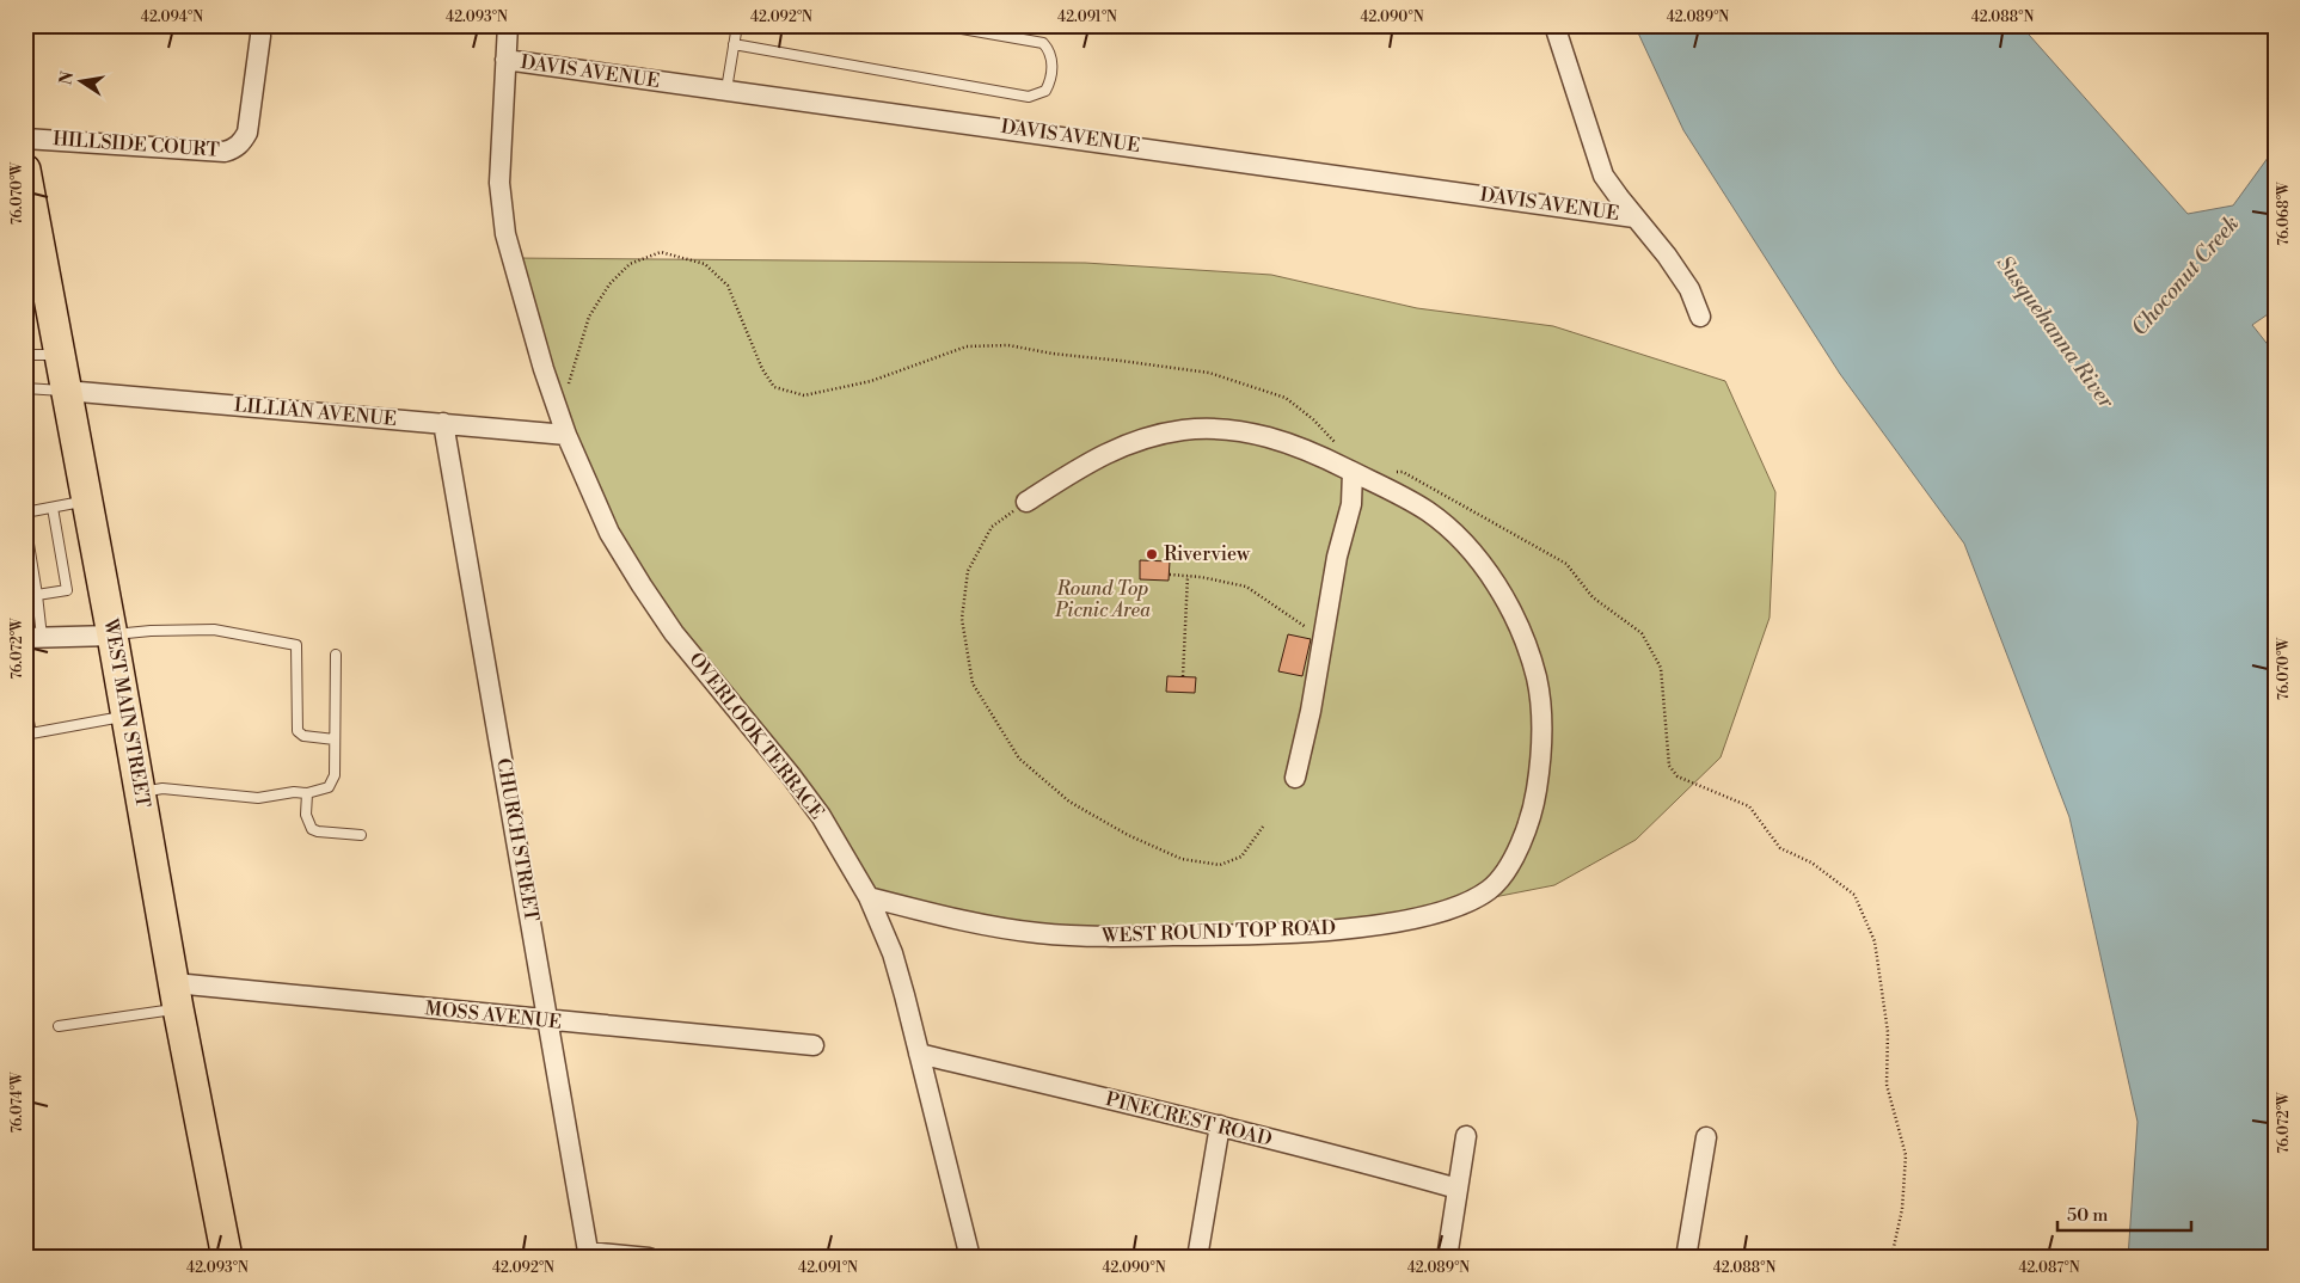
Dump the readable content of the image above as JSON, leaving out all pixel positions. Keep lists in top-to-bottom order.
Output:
{
  "streets": {
    "main road": ["WEST MAIN STREET"],
    "street": [
      "DAVIS AVENUE",
      "HILLSIDE COURT",
      "LILLIAN AVENUE",
      "OVERLOOK TERRACE",
      "CHURCH STREET",
      "WEST ROUND TOP ROAD",
      "MOSS AVENUE",
      "PINECREST ROAD"
    ]
  },
  "crossings": [
    ["DAVIS AVENUE", "OVERLOOK TERRACE"],
    ["LILLIAN AVENUE", "WEST MAIN STREET"],
    ["LILLIAN AVENUE", "OVERLOOK TERRACE"],
    ["LILLIAN AVENUE", "CHURCH STREET"],
    ["WEST MAIN STREET", "MOSS AVENUE"],
    ["OVERLOOK TERRACE", "WEST ROUND TOP ROAD"],
    ["OVERLOOK TERRACE", "PINECREST ROAD"],
    ["CHURCH STREET", "MOSS AVENUE"]
  ],
  "water": ["Choconut Creek", "Susquehanna River"],
  "parks": ["Round Top Picnic Area"],
  "places": ["Riverview"],
  "scale_bar": "50 m",
  "north": "left",
  "coordinates": [
    "42.094°N",
    "42.093°N",
    "42.092°N",
    "42.091°N",
    "42.090°N",
    "42.089°N",
    "42.088°N",
    "76.070°W",
    "76.068°W",
    "76.072°W",
    "76.074°W",
    "42.087°N"
  ]
}
